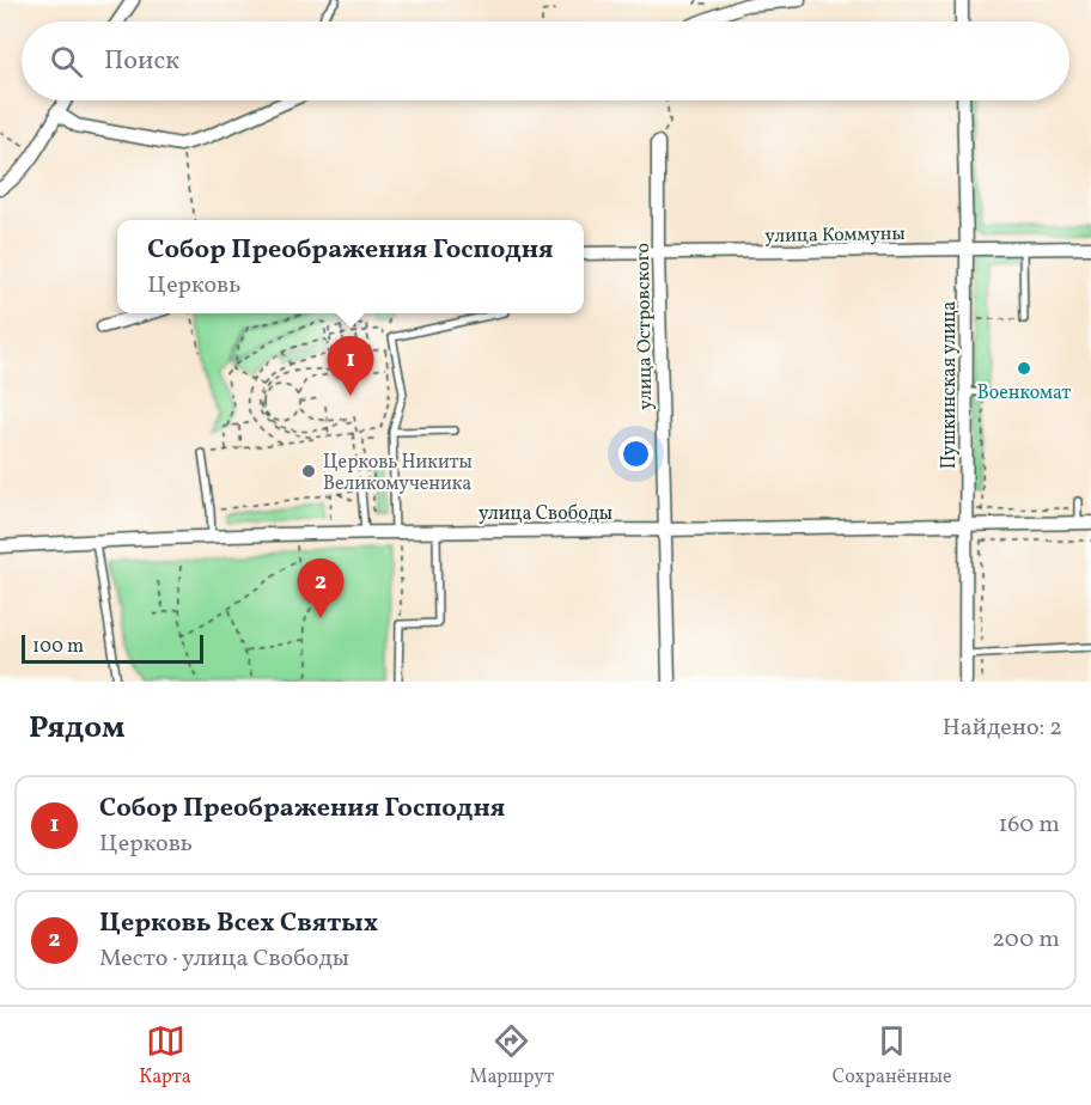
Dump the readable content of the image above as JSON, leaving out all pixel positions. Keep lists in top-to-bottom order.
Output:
{
  "streets": {
    "street": [
      "улица Коммуны",
      "улица Островского",
      "Пушкинская улица",
      "улица Свободы"
    ]
  },
  "crossings": [
    ["улица Коммуны", "улица Островского"],
    ["улица Коммуны", "Пушкинская улица"],
    ["улица Островского", "улица Свободы"],
    ["Пушкинская улица", "улица Свободы"]
  ],
  "places": ["Военкомат", "Церковь Никиты Великомученика"],
  "scale_bar": "100 m",
  "page": {
    "search": "Поиск",
    "popup": ["Собор Преображения Господня", "Церковь"],
    "pins": ["1", "2"],
    "scale": "100 m",
    "heading": ["Рядом", "Найдено: 2"],
    "list": [
      {
        "mark": "1",
        "name": "Собор Преображения Господня",
        "note": "Церковь",
        "value": "160 m"
      },
      {
        "mark": "2",
        "name": "Церковь Всех Святых",
        "note": "Место · улица Свободы",
        "value": "200 m"
      }
    ],
    "nav": ["Карта", "Маршрут", "Сохранённые"]
  }
}
